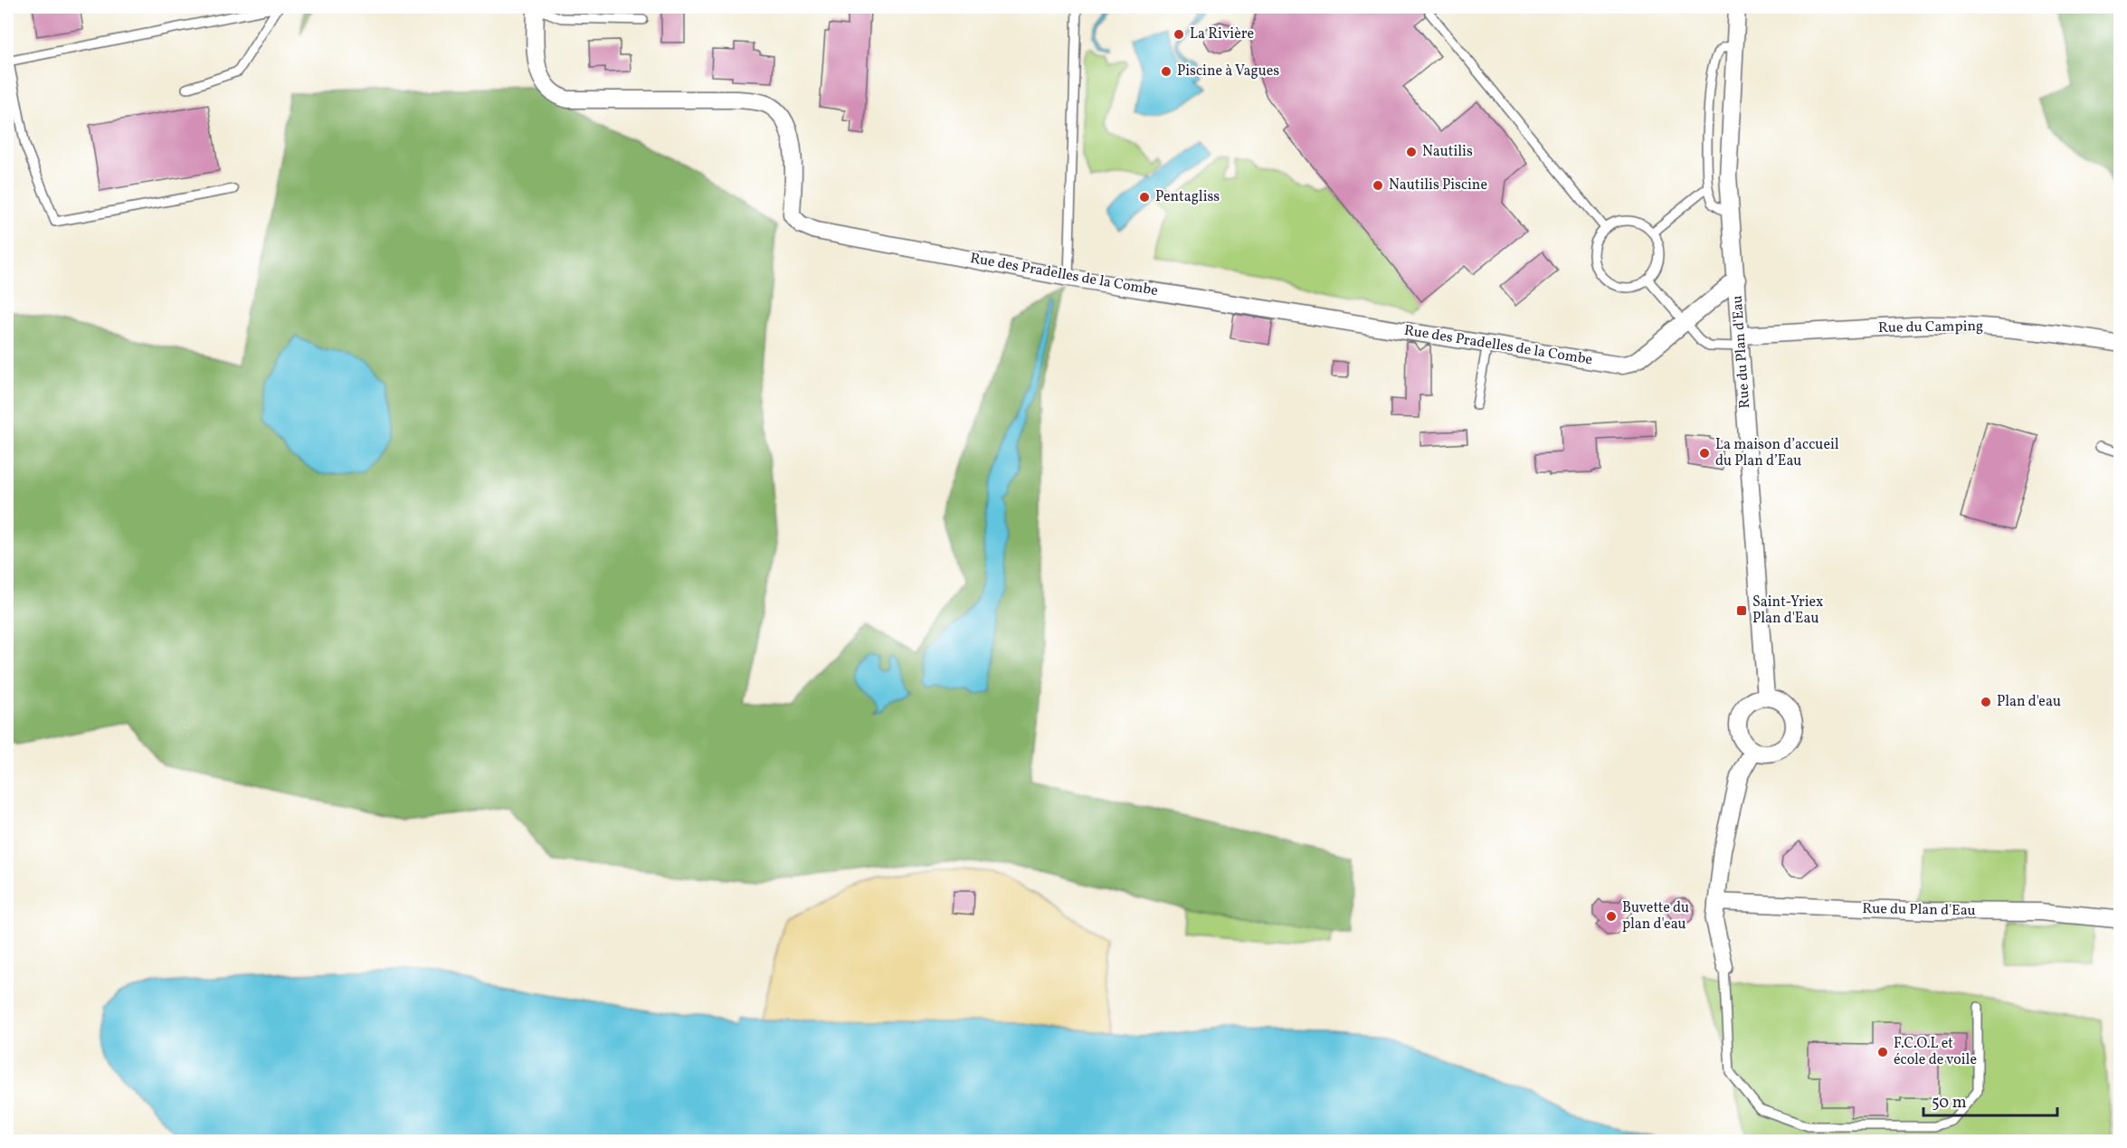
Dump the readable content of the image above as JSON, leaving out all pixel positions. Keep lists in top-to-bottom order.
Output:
{
  "streets": {
    "street": ["Rue des Pradelles de la Combe", "Rue du Camping", "Rue du Plan d'Eau"]
  },
  "crossings": [
    ["Rue des Pradelles de la Combe", "Rue du Plan d'Eau"],
    ["Rue du Camping", "Rue du Plan d'Eau"]
  ],
  "places": {
    "other": [
      "La Rivière",
      "Piscine à Vagues",
      "Nautilis",
      "Nautilis Piscine",
      "Pentagliss",
      "La maison d’accueil du Plan d’Eau",
      "Plan d'eau",
      "Buvette du plan d'eau",
      "F.C.O.L et école de voile"
    ],
    "transit": ["Saint-Yriex Plan d'Eau"]
  },
  "scale_bar": "50 m"
}
